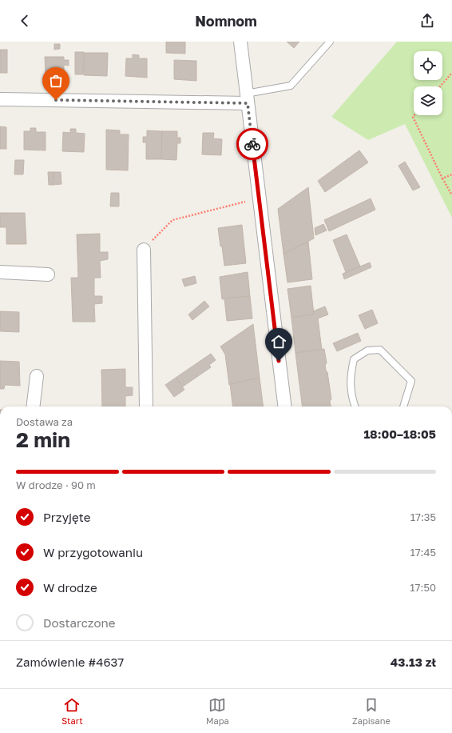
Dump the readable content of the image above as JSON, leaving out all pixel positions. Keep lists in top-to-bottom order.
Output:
{
  "page": {
    "header": "Nomnom",
    "heading": ["2 min", "Dostawa za", "18:00–18:05"],
    "panel": ["Zamówienie #4637", "43.13 zł"],
    "bar": "W drodze · 90 m",
    "list": [
      ["Przyjęte", "17:35"],
      ["W przygotowaniu", "17:45"],
      ["W drodze", "17:50"],
      "Dostarczone"
    ],
    "tabs": ["Start", "Mapa", "Zapisane"]
  }
}
